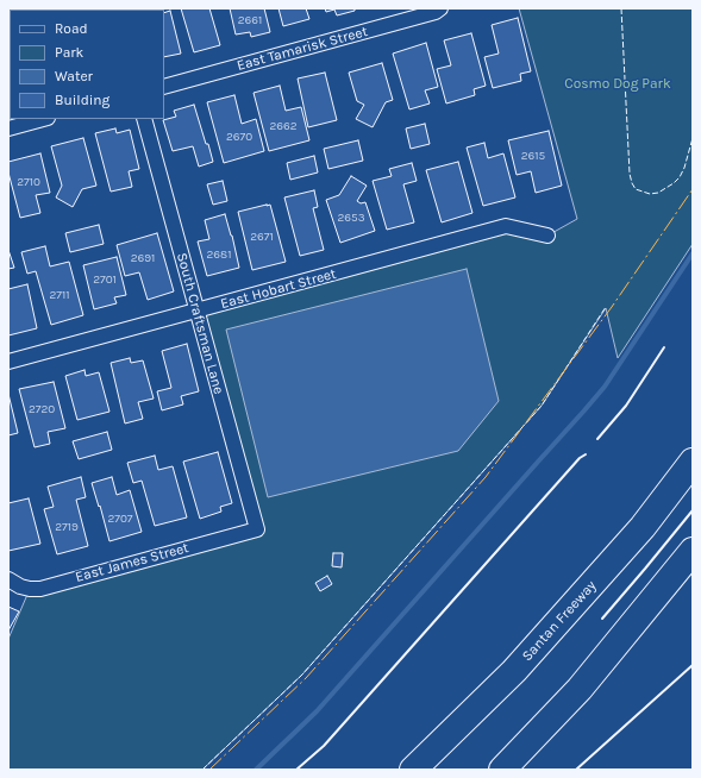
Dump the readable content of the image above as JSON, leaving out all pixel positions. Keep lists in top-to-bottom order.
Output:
{
  "streets": {
    "highway": ["Santan Freeway"],
    "street": [
      "East Tamarisk Street",
      "East Hobart Street",
      "South Craftsman Lane",
      "East James Street"
    ]
  },
  "crossings": [
    ["East Hobart Street", "South Craftsman Lane"],
    ["South Craftsman Lane", "East James Street"]
  ],
  "parks": ["Cosmo Dog Park"],
  "house_numbers": [
    "2661",
    "2662",
    "2670",
    "2615",
    "2710",
    "2653",
    "2671",
    "2681",
    "2691",
    "2701",
    "2711",
    "2720",
    "2707",
    "2719"
  ],
  "legend": [
    "Road",
    "Park",
    "Water",
    "Building"
  ]
}
